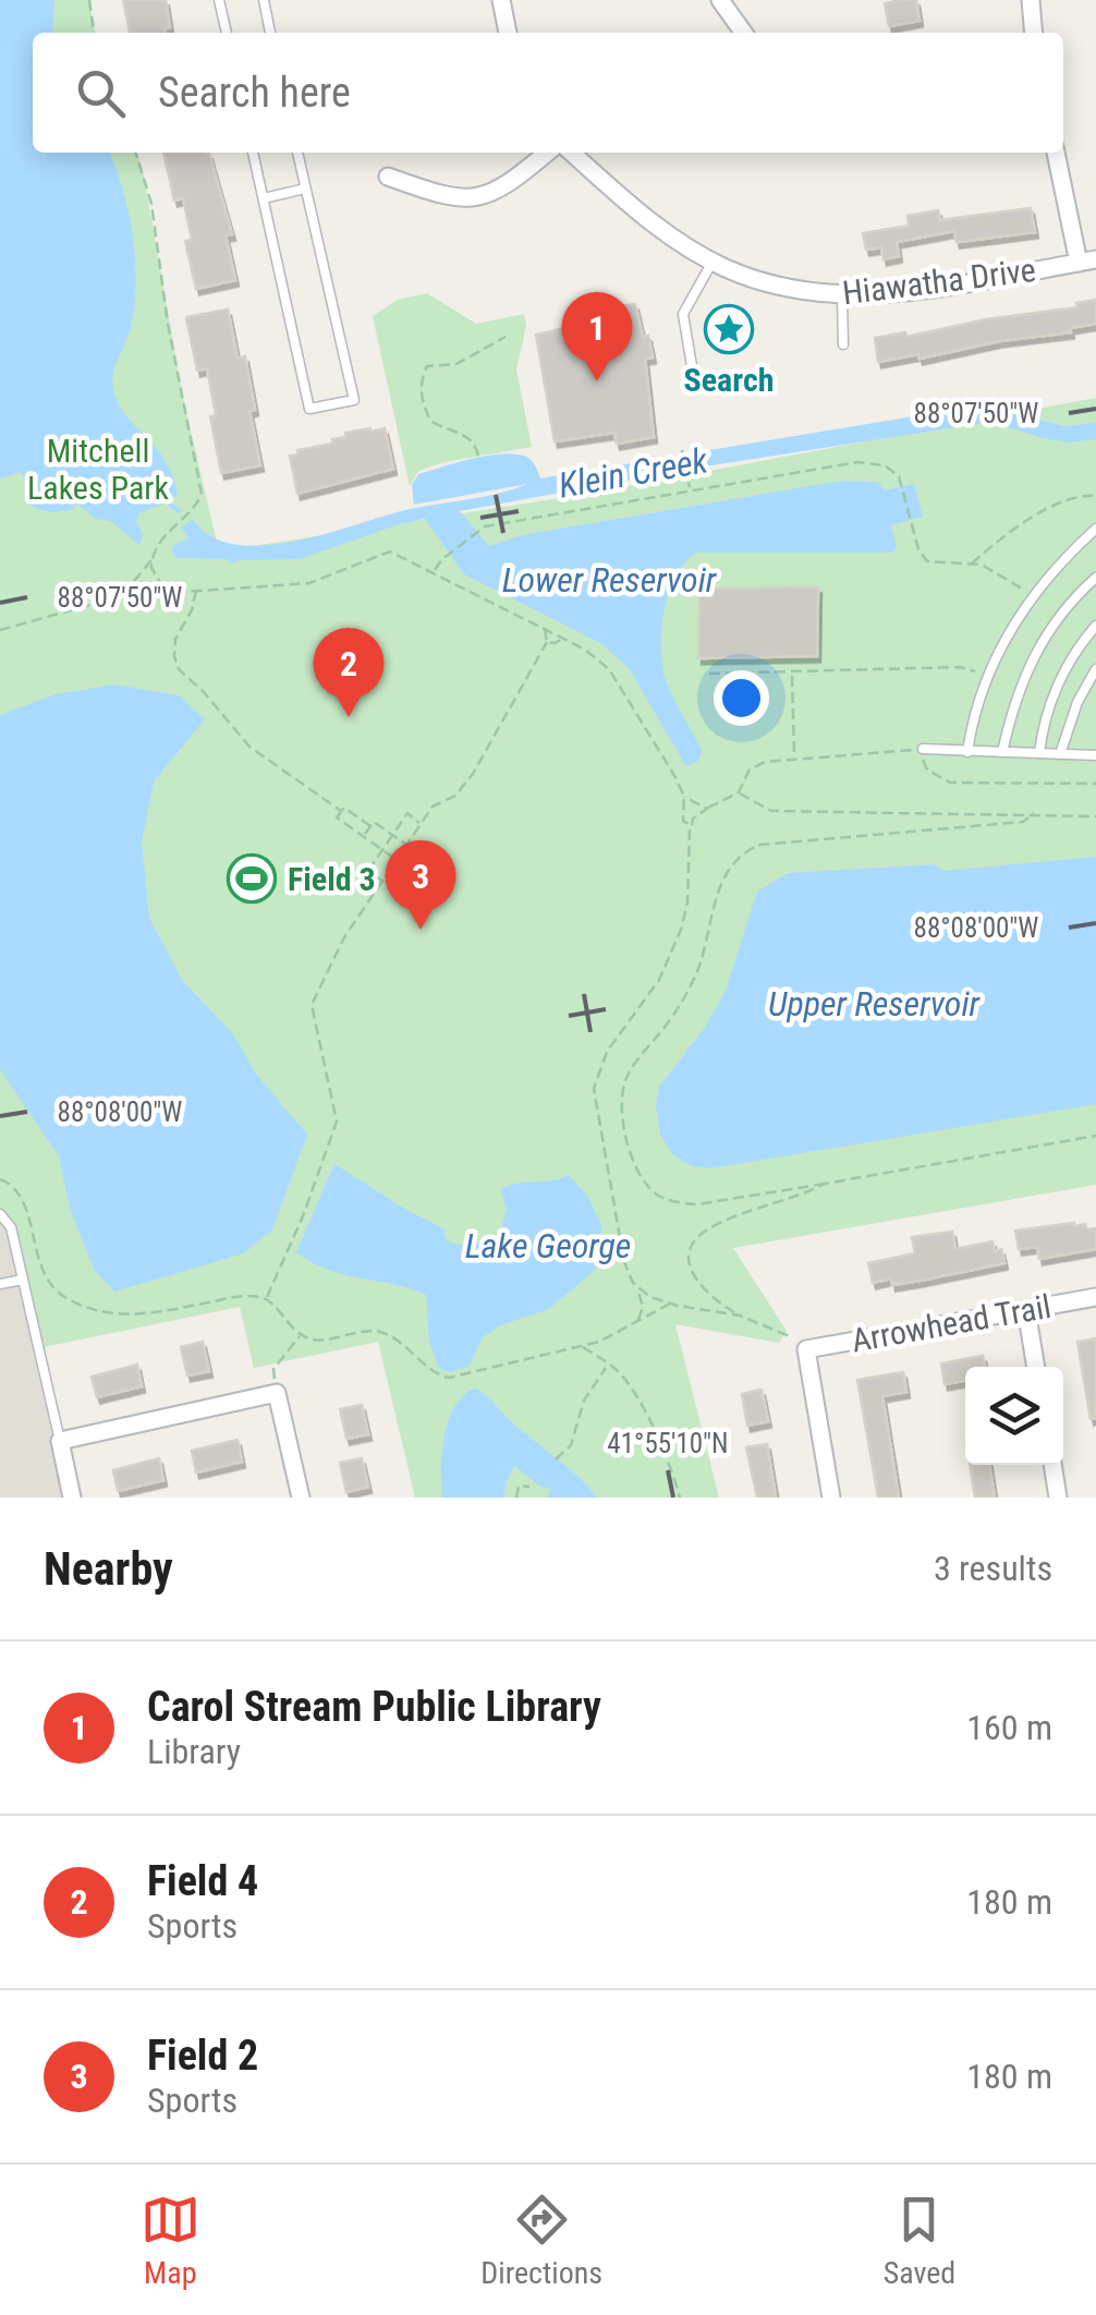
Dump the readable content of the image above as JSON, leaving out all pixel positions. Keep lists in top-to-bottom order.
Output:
{
  "streets": {
    "street": ["Hiawatha Drive", "Arrowhead Trail"]
  },
  "water": [
    "Klein Creek",
    "Lower Reservoir",
    "Upper Reservoir",
    "Lake George"
  ],
  "parks": ["Mitchell Lakes Park"],
  "places": {
    "place": ["Search"],
    "sports": ["Field 3"]
  },
  "page": {
    "search": "Search here",
    "pins": ["1", "2", "3"],
    "heading": ["Nearby", "3 results"],
    "list": [
      {
        "mark": "1",
        "name": "Carol Stream Public Library",
        "note": "Library",
        "value": "160 m"
      },
      {
        "mark": "2",
        "name": "Field 4",
        "note": "Sports",
        "value": "180 m"
      },
      {
        "mark": "3",
        "name": "Field 2",
        "note": "Sports",
        "value": "180 m"
      }
    ],
    "nav": ["Map", "Directions", "Saved"]
  },
  "coordinates": ["88°07'50\"W", "88°08'00\"W", "41°55'10\"N"]
}
